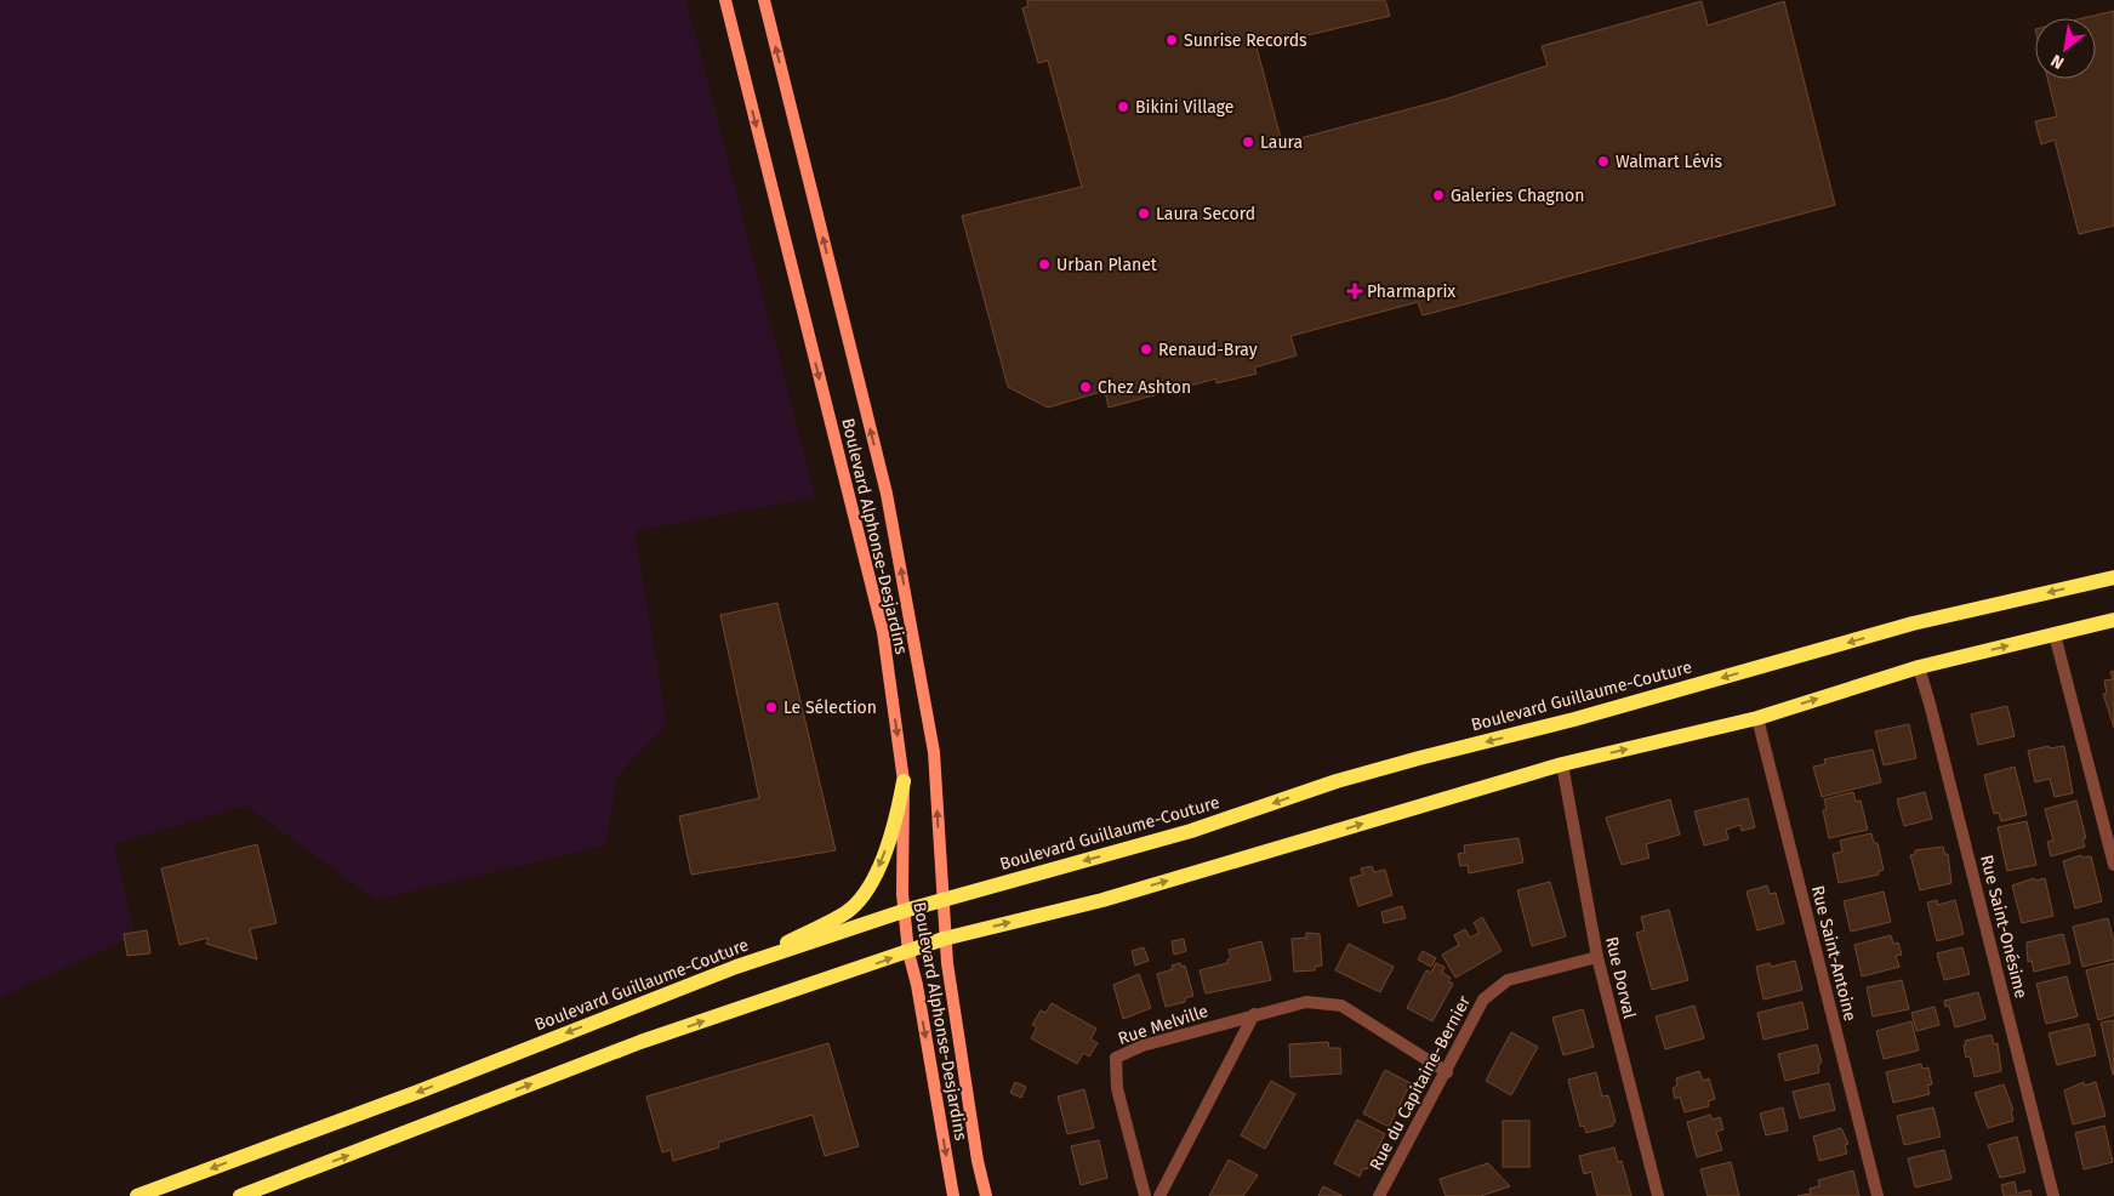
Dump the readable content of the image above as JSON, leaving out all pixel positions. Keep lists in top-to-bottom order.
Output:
{
  "streets": {
    "main road": ["Boulevard Alphonse-Desjardins", "Boulevard Guillaume-Couture"],
    "street": [
      "Rue Saint-Onésime",
      "Rue Saint-Antoine",
      "Rue Dorval",
      "Rue Melville",
      "Rue du Capitaine-Bernier"
    ]
  },
  "crossings": [
    ["Boulevard Alphonse-Desjardins", "Boulevard Guillaume-Couture"],
    ["Rue Dorval", "Rue du Capitaine-Bernier"],
    ["Rue Melville", "Rue du Capitaine-Bernier"]
  ],
  "places": {
    "other": [
      "Sunrise Records",
      "Bikini Village",
      "Laura",
      "Walmart Lévis",
      "Galeries Chagnon",
      "Laura Secord",
      "Urban Planet",
      "Renaud-Bray",
      "Chez Ashton",
      "Le Sélection"
    ],
    "health": ["Pharmaprix"]
  },
  "north": "bottom left"
}
